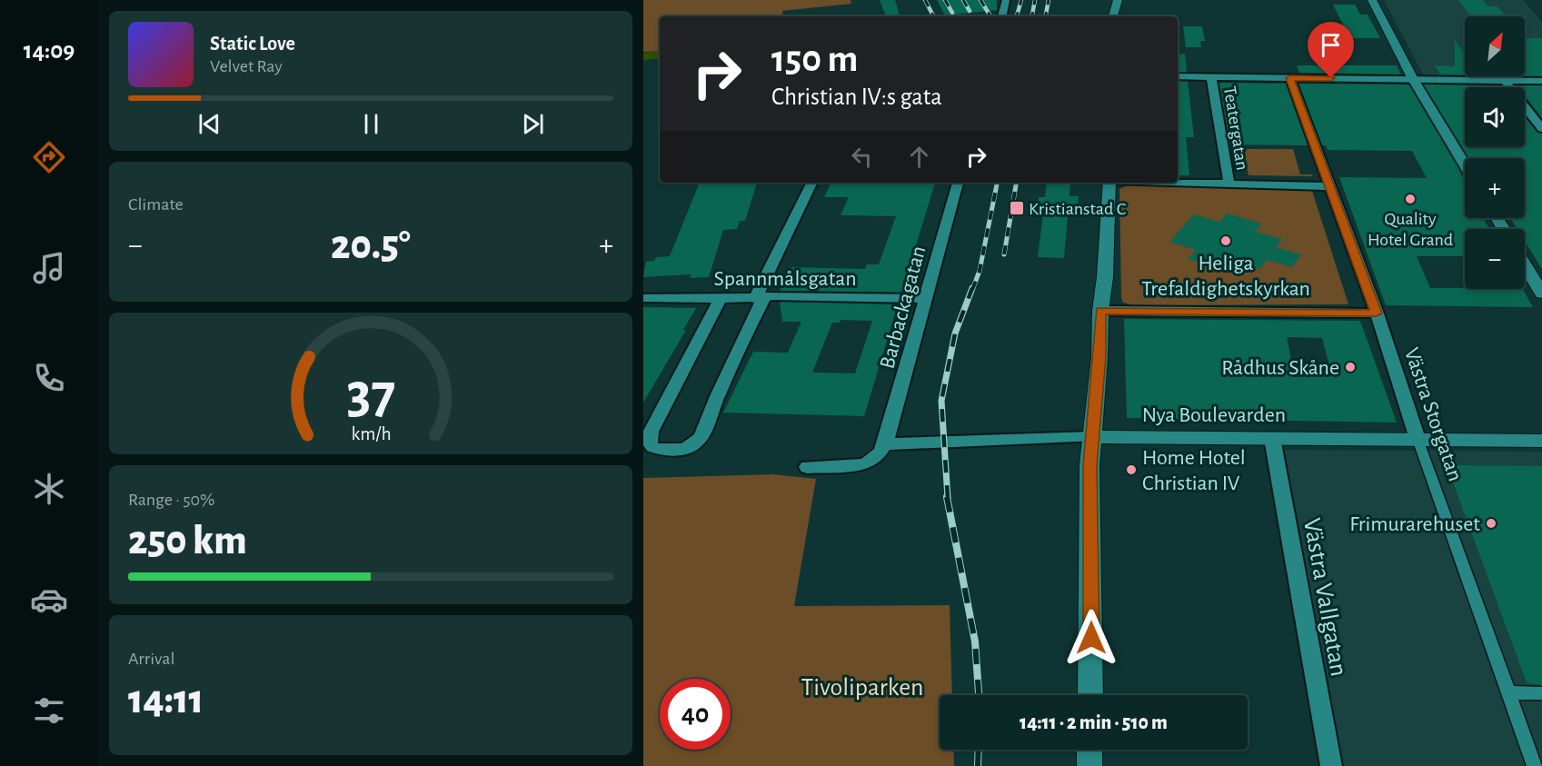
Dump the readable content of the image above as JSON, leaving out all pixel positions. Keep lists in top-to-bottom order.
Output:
{
  "streets": {
    "street": [
      "Teatergatan",
      "Spannmålsgatan",
      "Barbackagatan",
      "Nya Boulevarden",
      "Västra Storgatan",
      "Västra Vallgatan"
    ]
  },
  "crossings": [
    ["Spannmålsgatan", "Barbackagatan"],
    ["Barbackagatan", "Nya Boulevarden"],
    ["Nya Boulevarden", "Västra Storgatan"],
    ["Nya Boulevarden", "Västra Vallgatan"]
  ],
  "parks": ["Tivoliparken"],
  "places": {
    "other": [
      "Quality Hotel Grand",
      "Heliga Trefaldighetskyrkan",
      "Rådhus Skåne",
      "Home Hotel Christian IV",
      "Frimurarehuset"
    ],
    "transit": ["Kristianstad C"]
  },
  "north": "top right",
  "page": {
    "tabs": "14:09",
    "map_buttons": ["+", "−"],
    "turn": ["150 m", "Christian IV:s gata"],
    "song": ["Static Love", "Velvet Ray"],
    "tile": [
      "Climate",
      ["Range · 50%", "250 km"],
      ["Arrival", "14:11"]
    ],
    "heat": ["−", "20.5°", "+"],
    "limit": "40",
    "trip": "14:11 · 2 min · 510 m",
    "gauge": ["37", "km/h"]
  }
}
